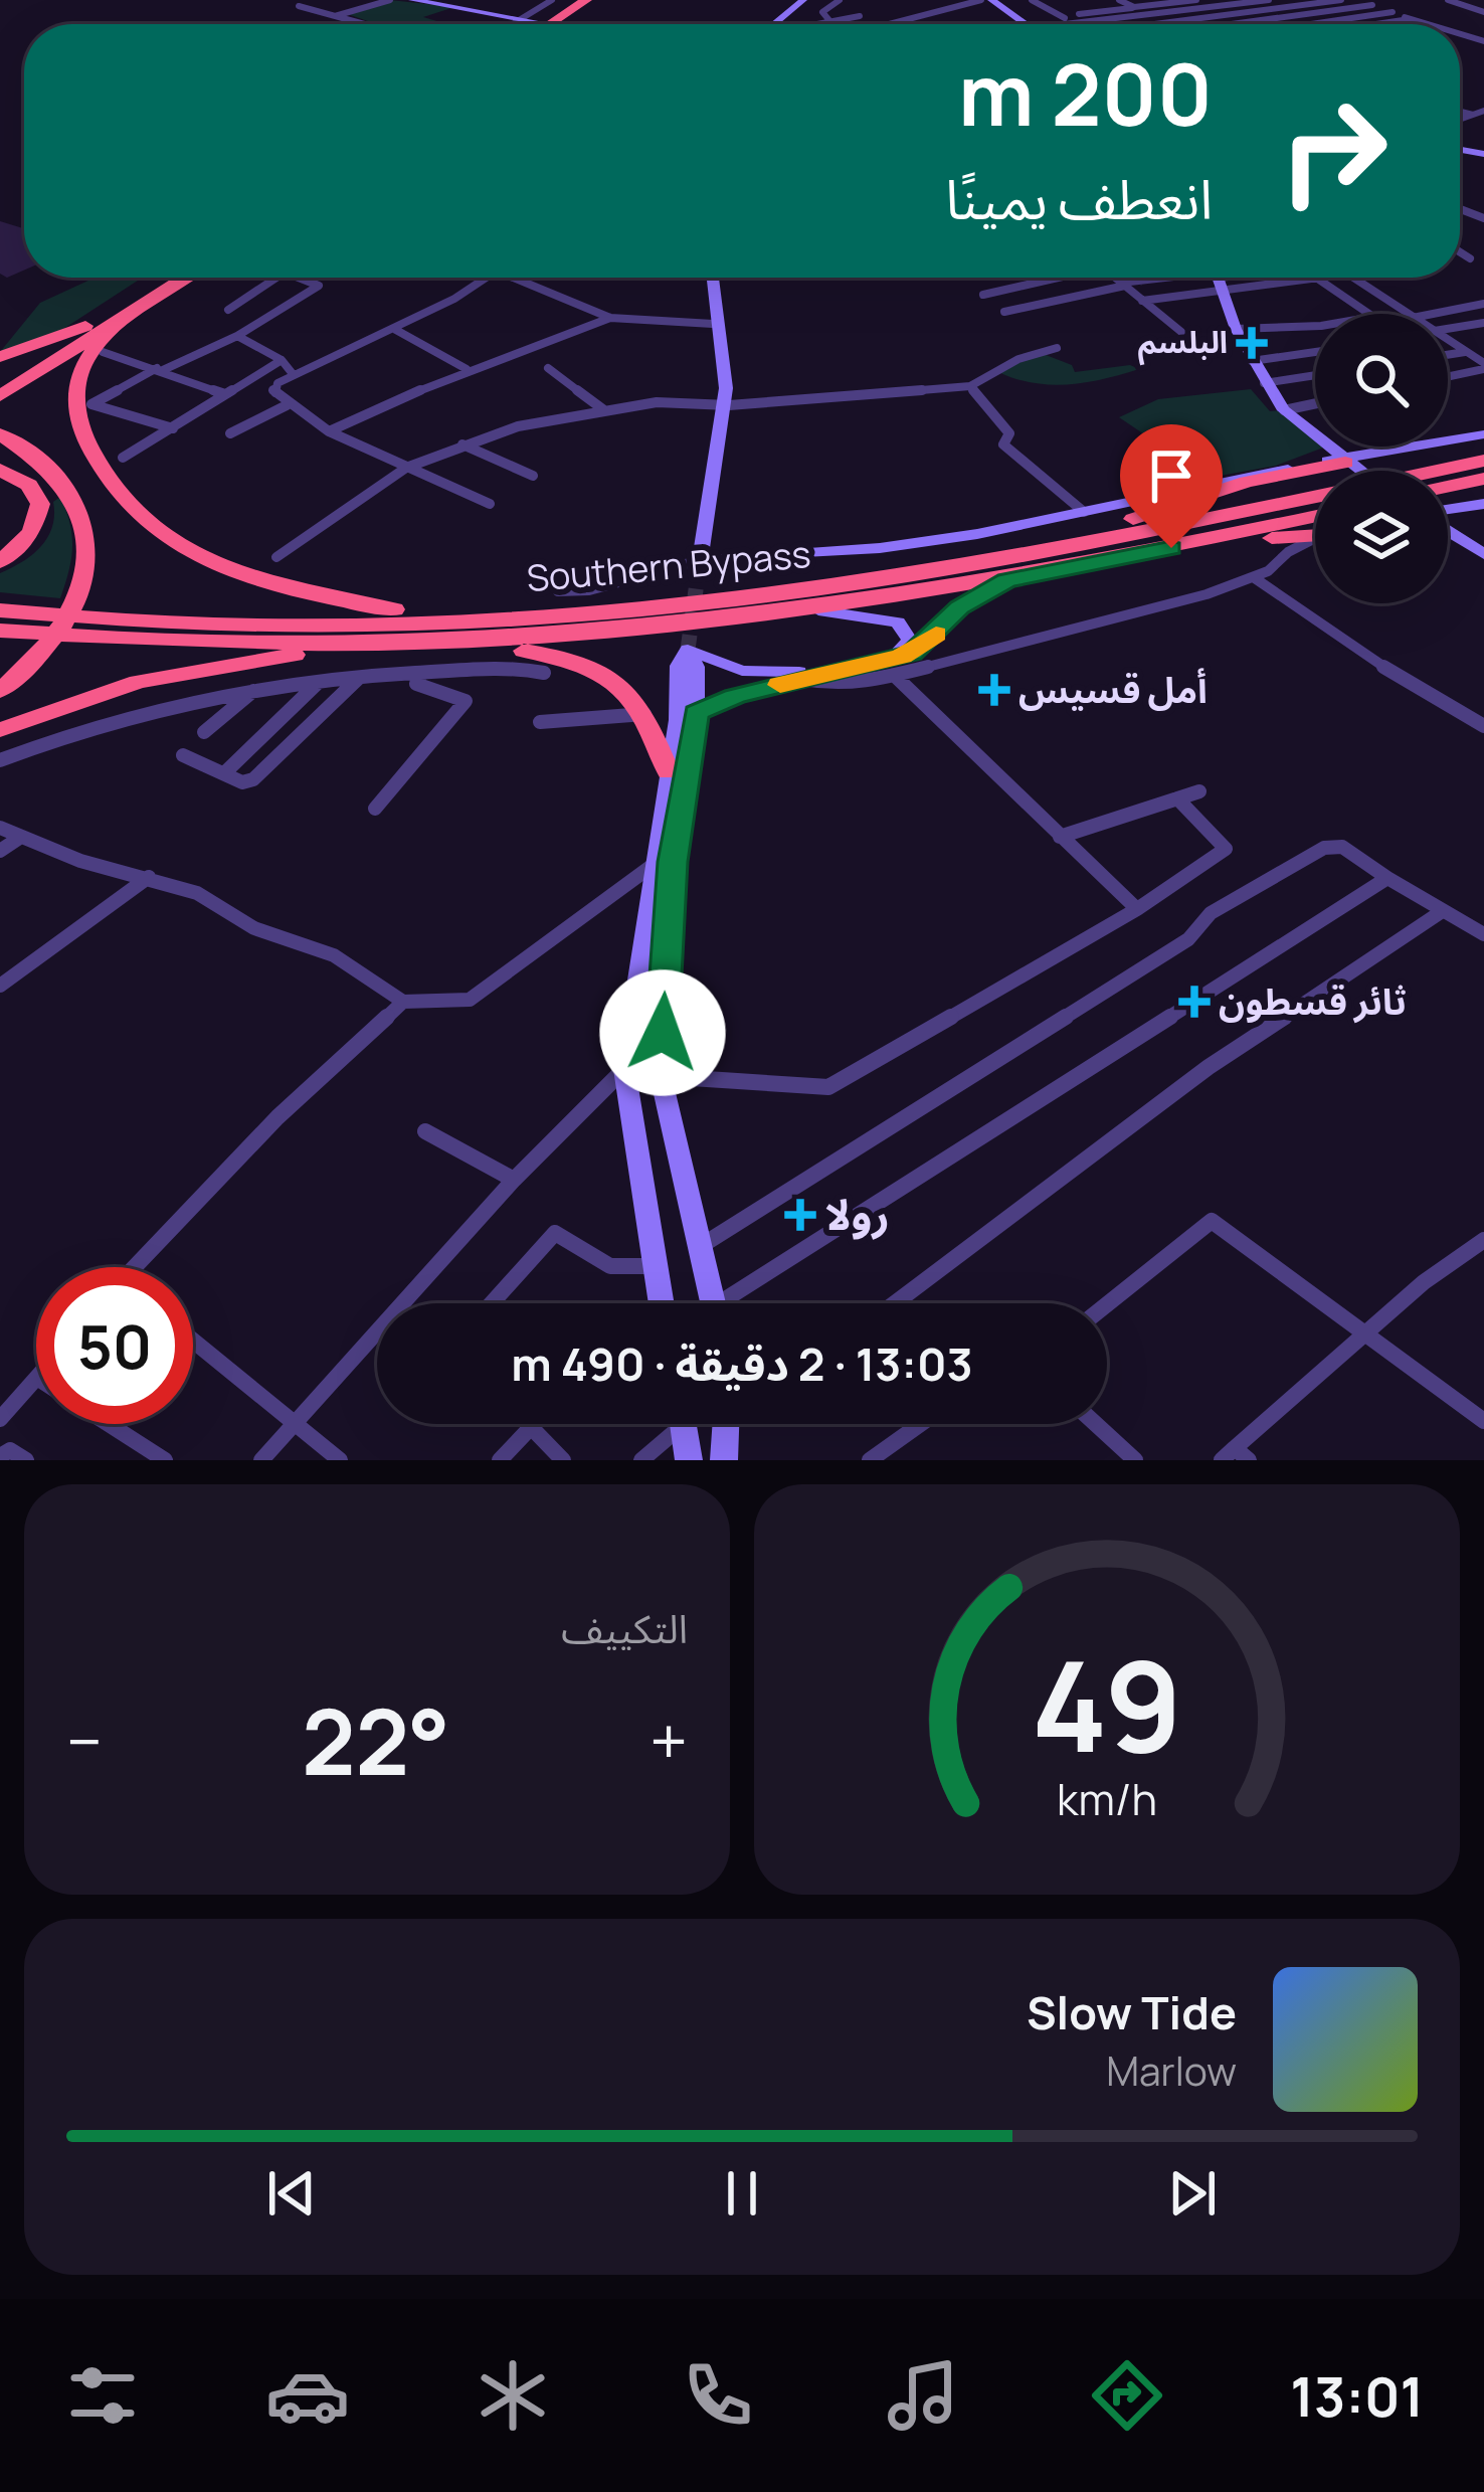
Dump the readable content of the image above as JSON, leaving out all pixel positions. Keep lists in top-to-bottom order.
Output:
{
  "streets": {
    "highway": ["Southern Bypass"]
  },
  "places": {
    "health": [
      "البلسم",
      "أمل قسيس",
      "ثائر قسطون",
      "رولا"
    ]
  },
  "page": {
    "turn": ["200 m", "انعطف يمينًا"],
    "limit": "50",
    "trip": "13:03 · 2 دقيقة · 490 m",
    "tile": "التكييف",
    "heat": ["−", "22°", "+"],
    "song": ["Slow Tide", "Marlow"],
    "tabs": "13:01",
    "gauge": ["49", "km/h"]
  }
}
